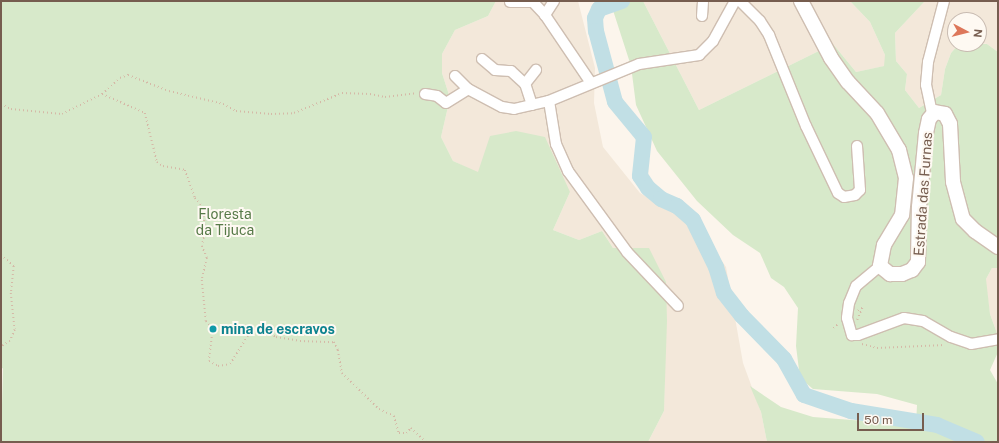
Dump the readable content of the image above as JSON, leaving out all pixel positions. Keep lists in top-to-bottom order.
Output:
{
  "streets": {
    "main road": ["Estrada das Furnas"]
  },
  "parks": ["Floresta da Tijuca"],
  "places": ["mina de escravos"],
  "scale_bar": "50 m",
  "north": "right"
}
